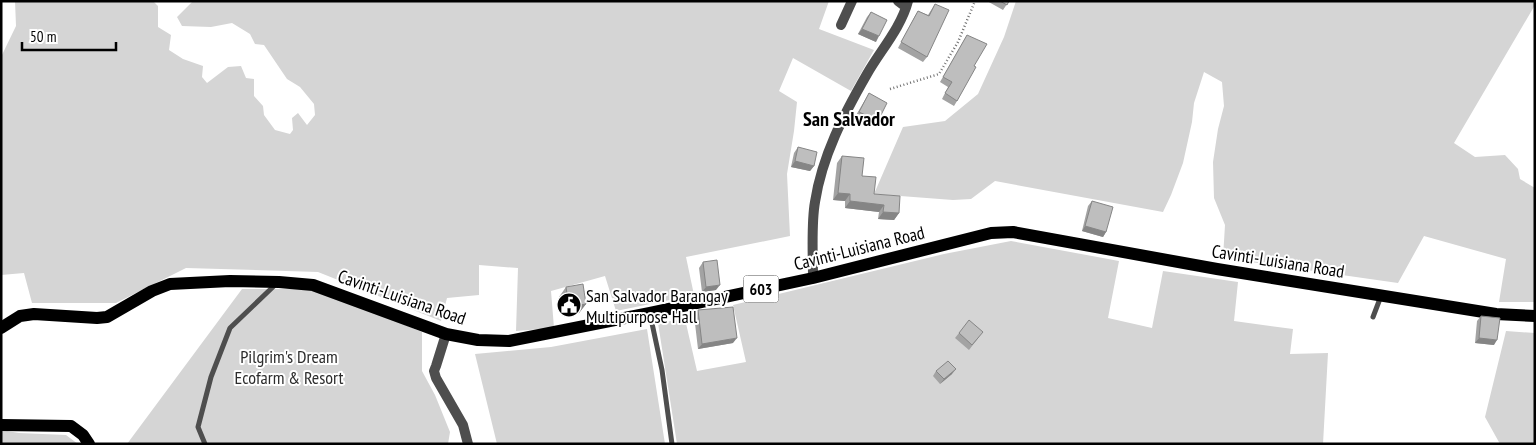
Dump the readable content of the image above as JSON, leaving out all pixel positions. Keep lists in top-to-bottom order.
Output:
{
  "streets": {
    "main road": ["Cavinti-Luisiana Road", "603"]
  },
  "districts": ["San Salvador"],
  "parks": ["Pilgrim's Dream Ecofarm & Resort"],
  "places": {
    "public building": ["San Salvador Barangay Multipurpose Hall"]
  },
  "scale_bar": "50 m"
}
